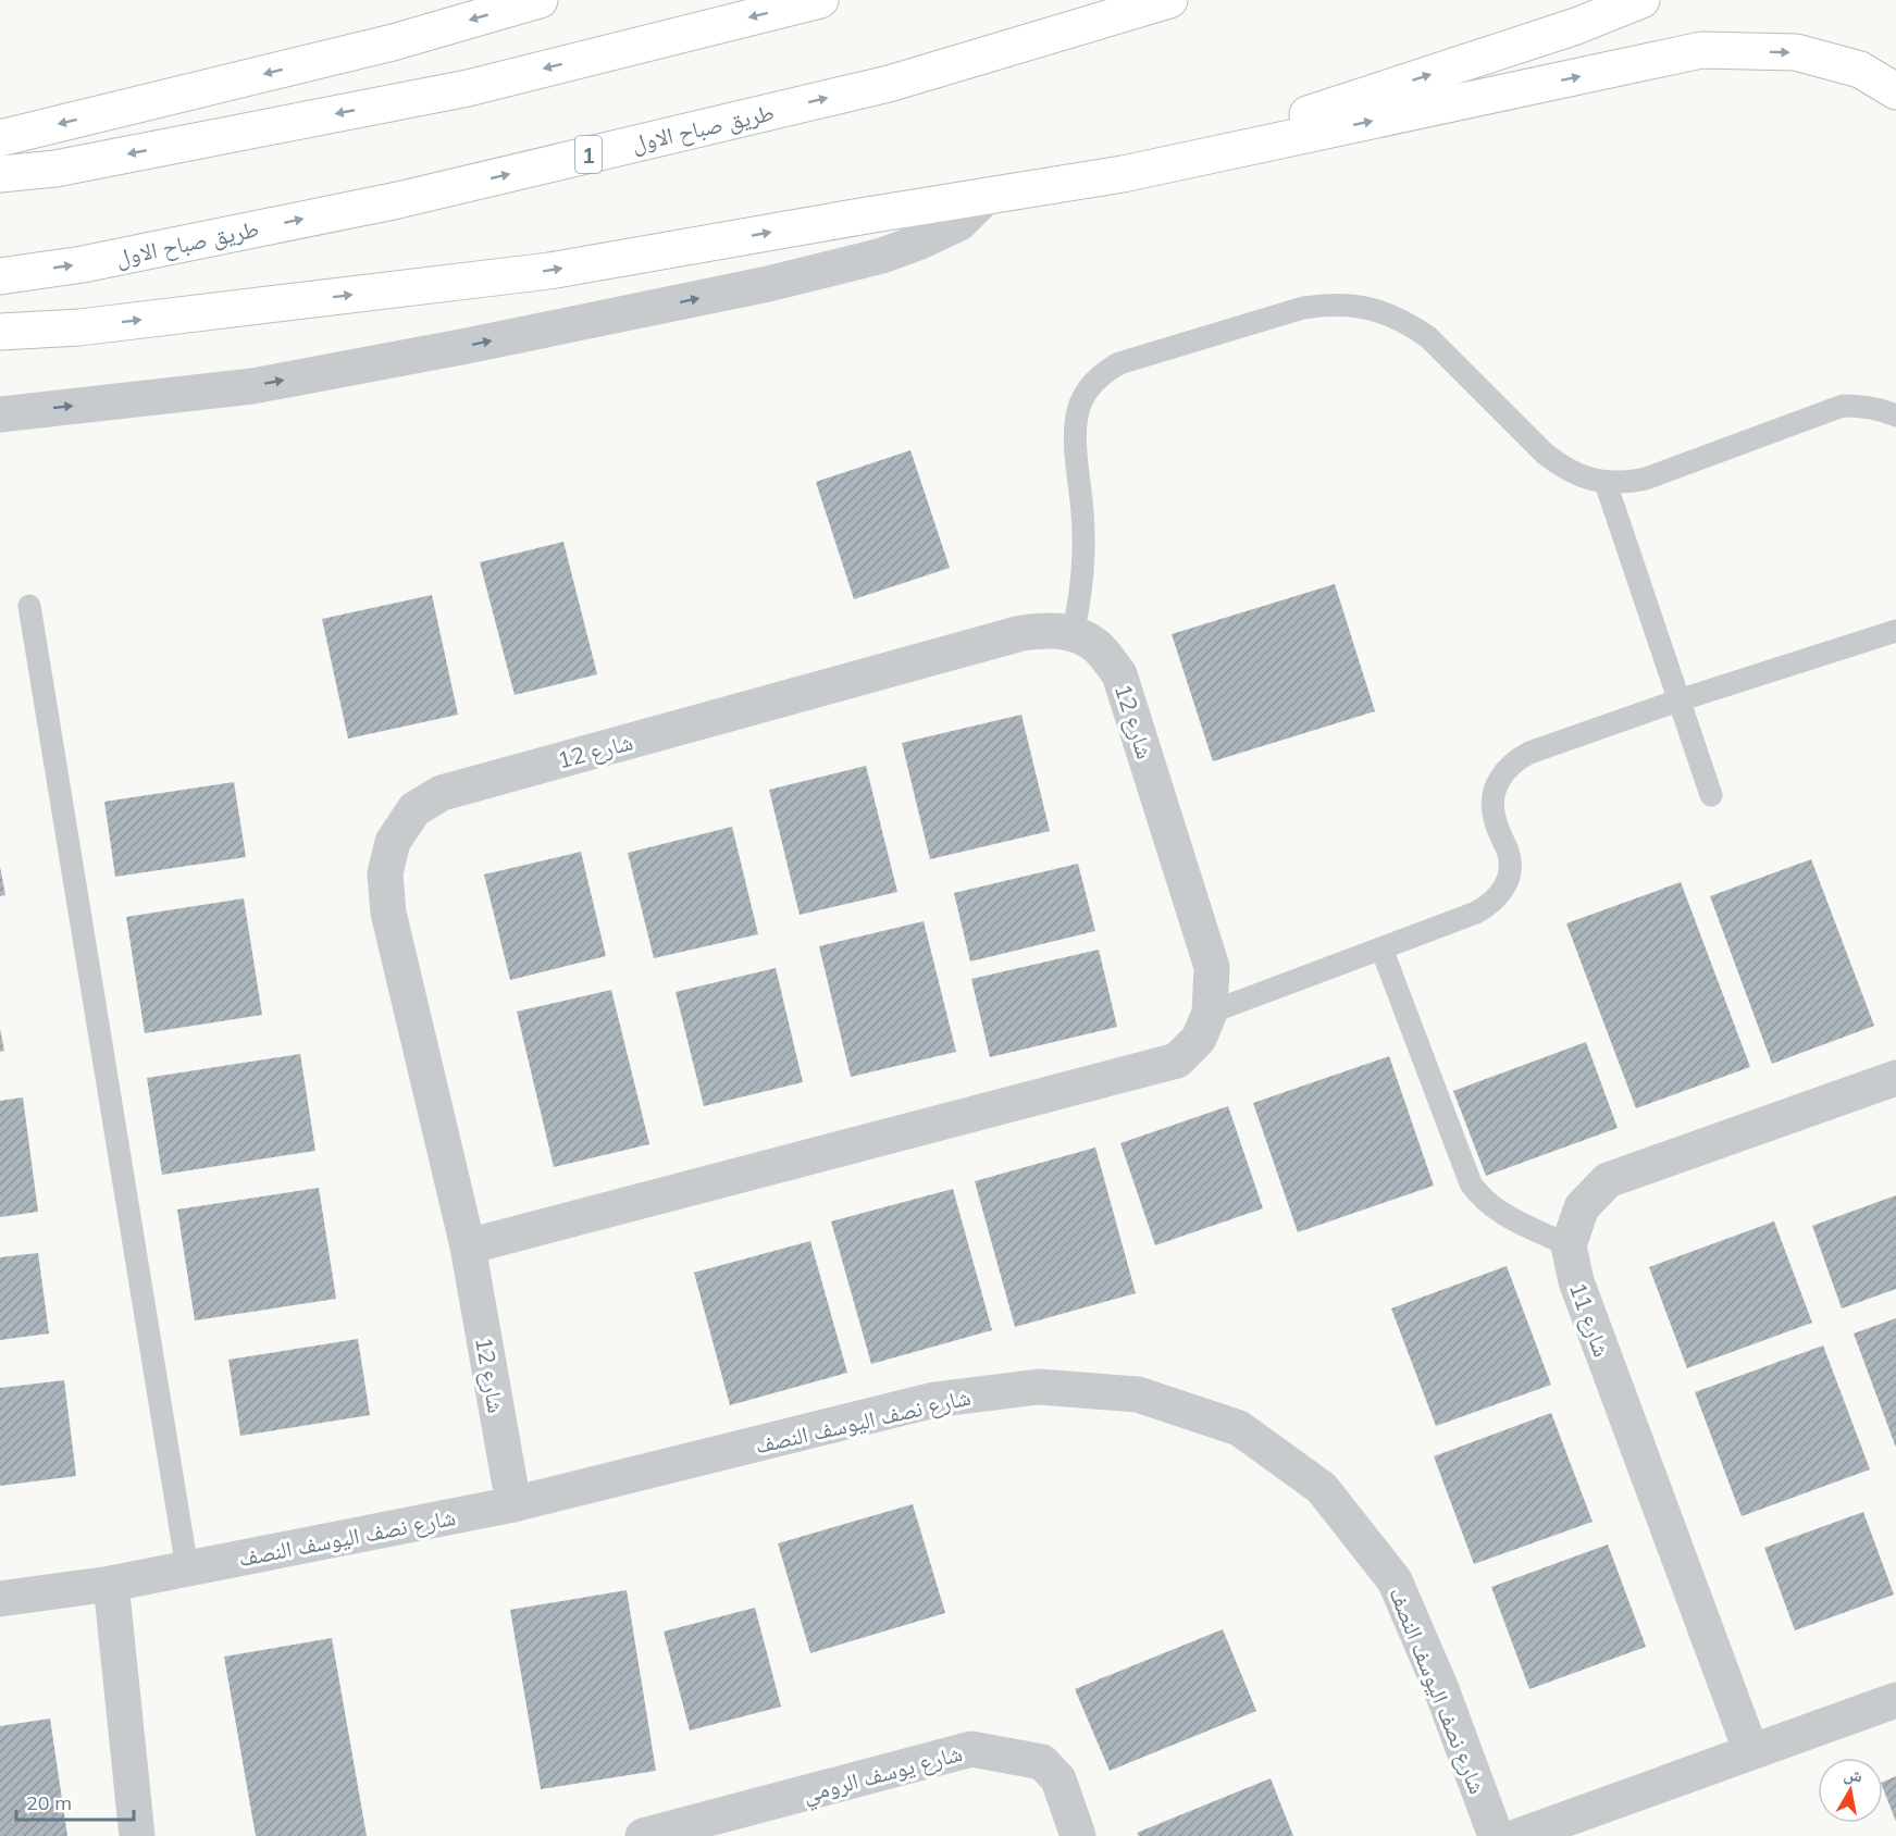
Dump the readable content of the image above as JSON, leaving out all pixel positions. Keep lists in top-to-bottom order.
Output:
{
  "streets": {
    "highway": ["طريق صباح الاول", "1"],
    "street": [
      "شارع 12",
      "شارع 11",
      "شارع نصف اليوسف النصف",
      "شارع يوسف الرومي"
    ]
  },
  "crossings": [
    ["شارع 12", "شارع نصف اليوسف النصف"]
  ],
  "scale_bar": "20 m",
  "north": "top"
}
